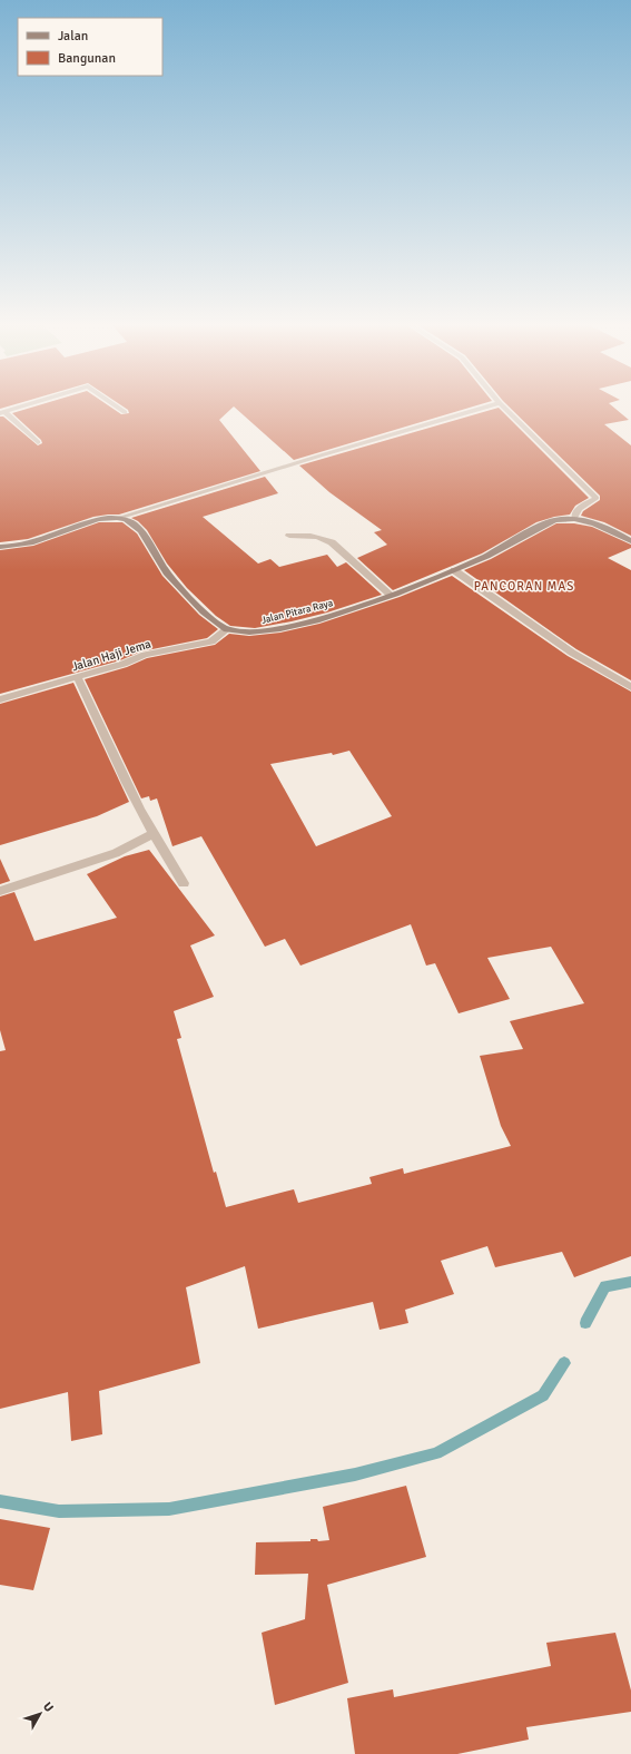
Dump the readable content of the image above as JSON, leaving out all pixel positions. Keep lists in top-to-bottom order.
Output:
{
  "streets": {
    "main road": ["Jalan Pitara Raya"],
    "street": ["Jalan Haji Jema"]
  },
  "crossings": [
    ["Jalan Pitara Raya", "Jalan Haji Jema"]
  ],
  "districts": ["PANCORAN MAS"],
  "legend": ["Jalan", "Bangunan"],
  "north": "top right"
}
